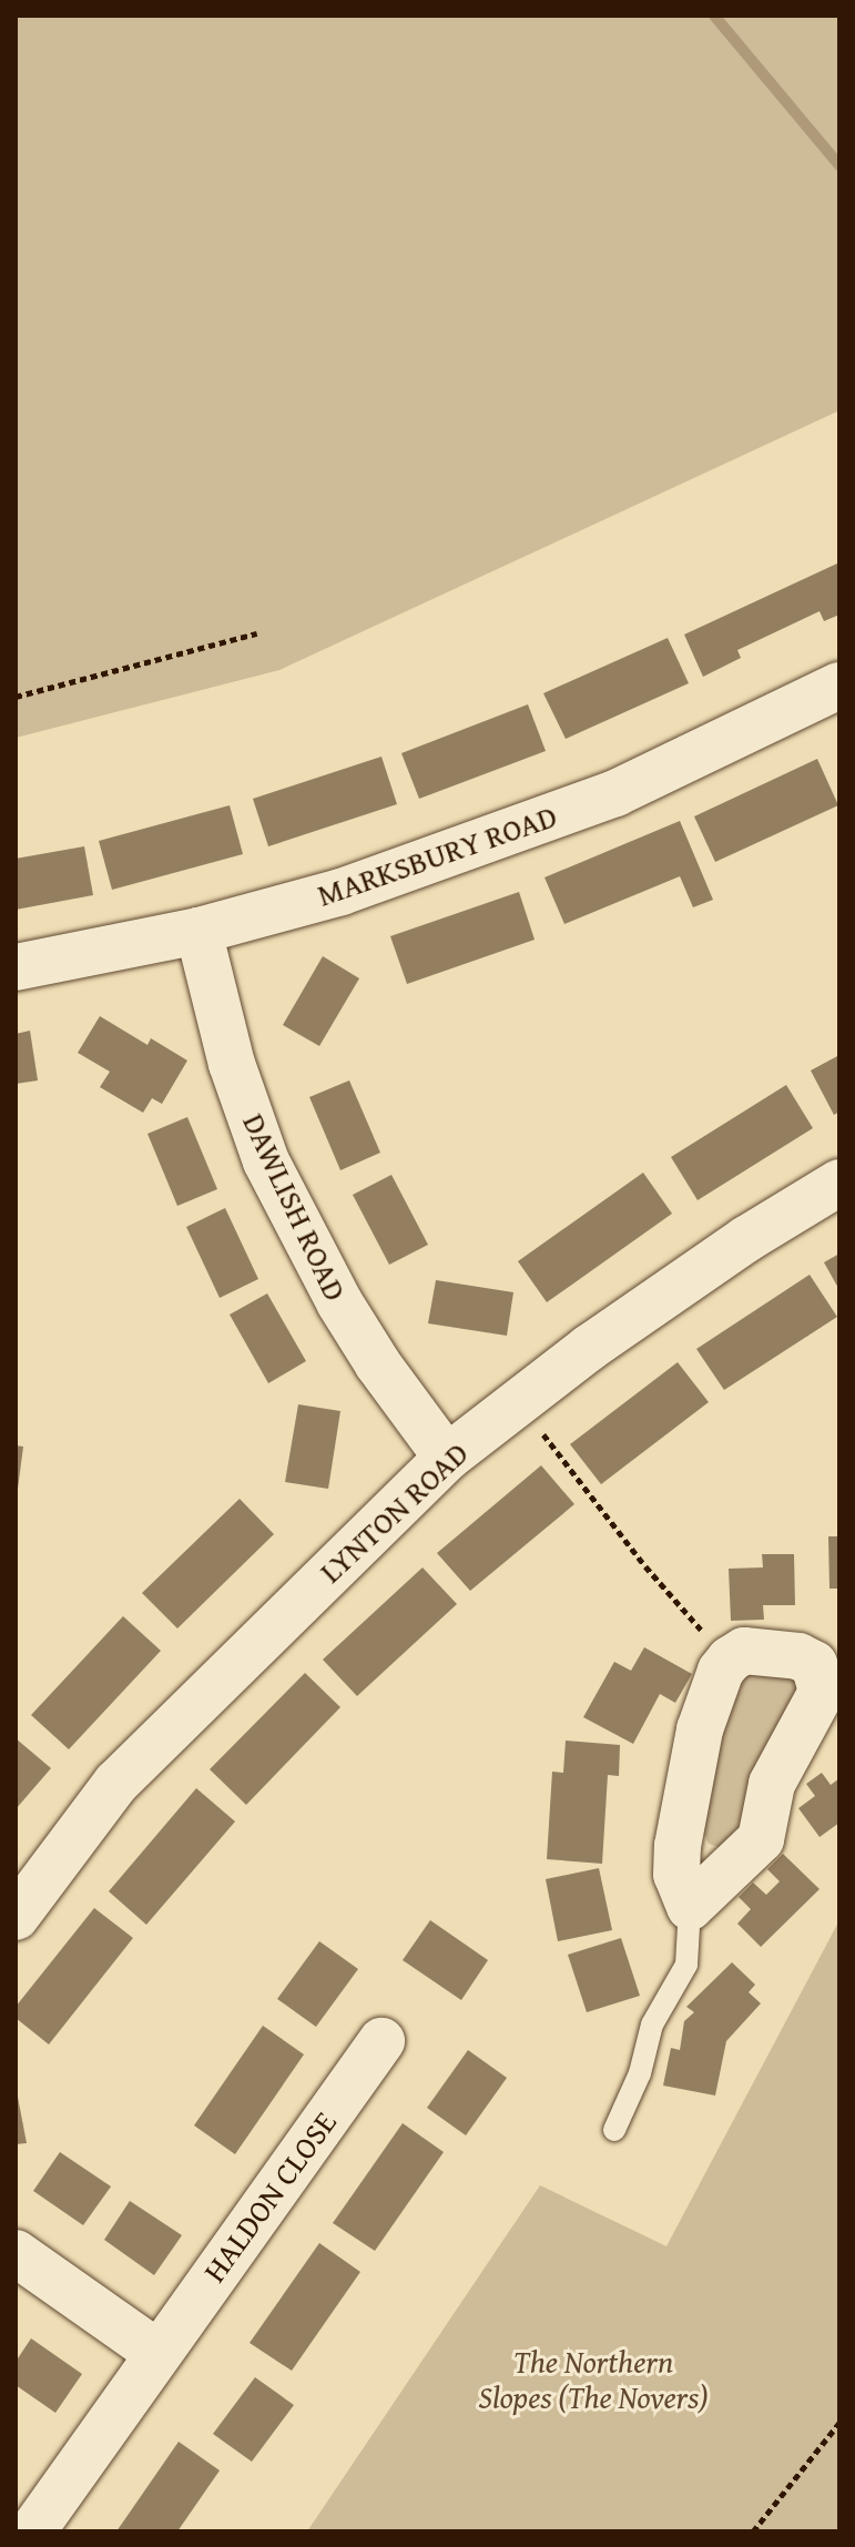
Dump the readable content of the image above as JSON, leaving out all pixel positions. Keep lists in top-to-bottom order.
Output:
{
  "streets": {
    "street": [
      "MARKSBURY ROAD",
      "DAWLISH ROAD",
      "LYNTON ROAD",
      "HALDON CLOSE"
    ]
  },
  "crossings": [
    ["MARKSBURY ROAD", "DAWLISH ROAD"],
    ["DAWLISH ROAD", "LYNTON ROAD"]
  ],
  "parks": ["The Northern Slopes (The Novers)"]
}
